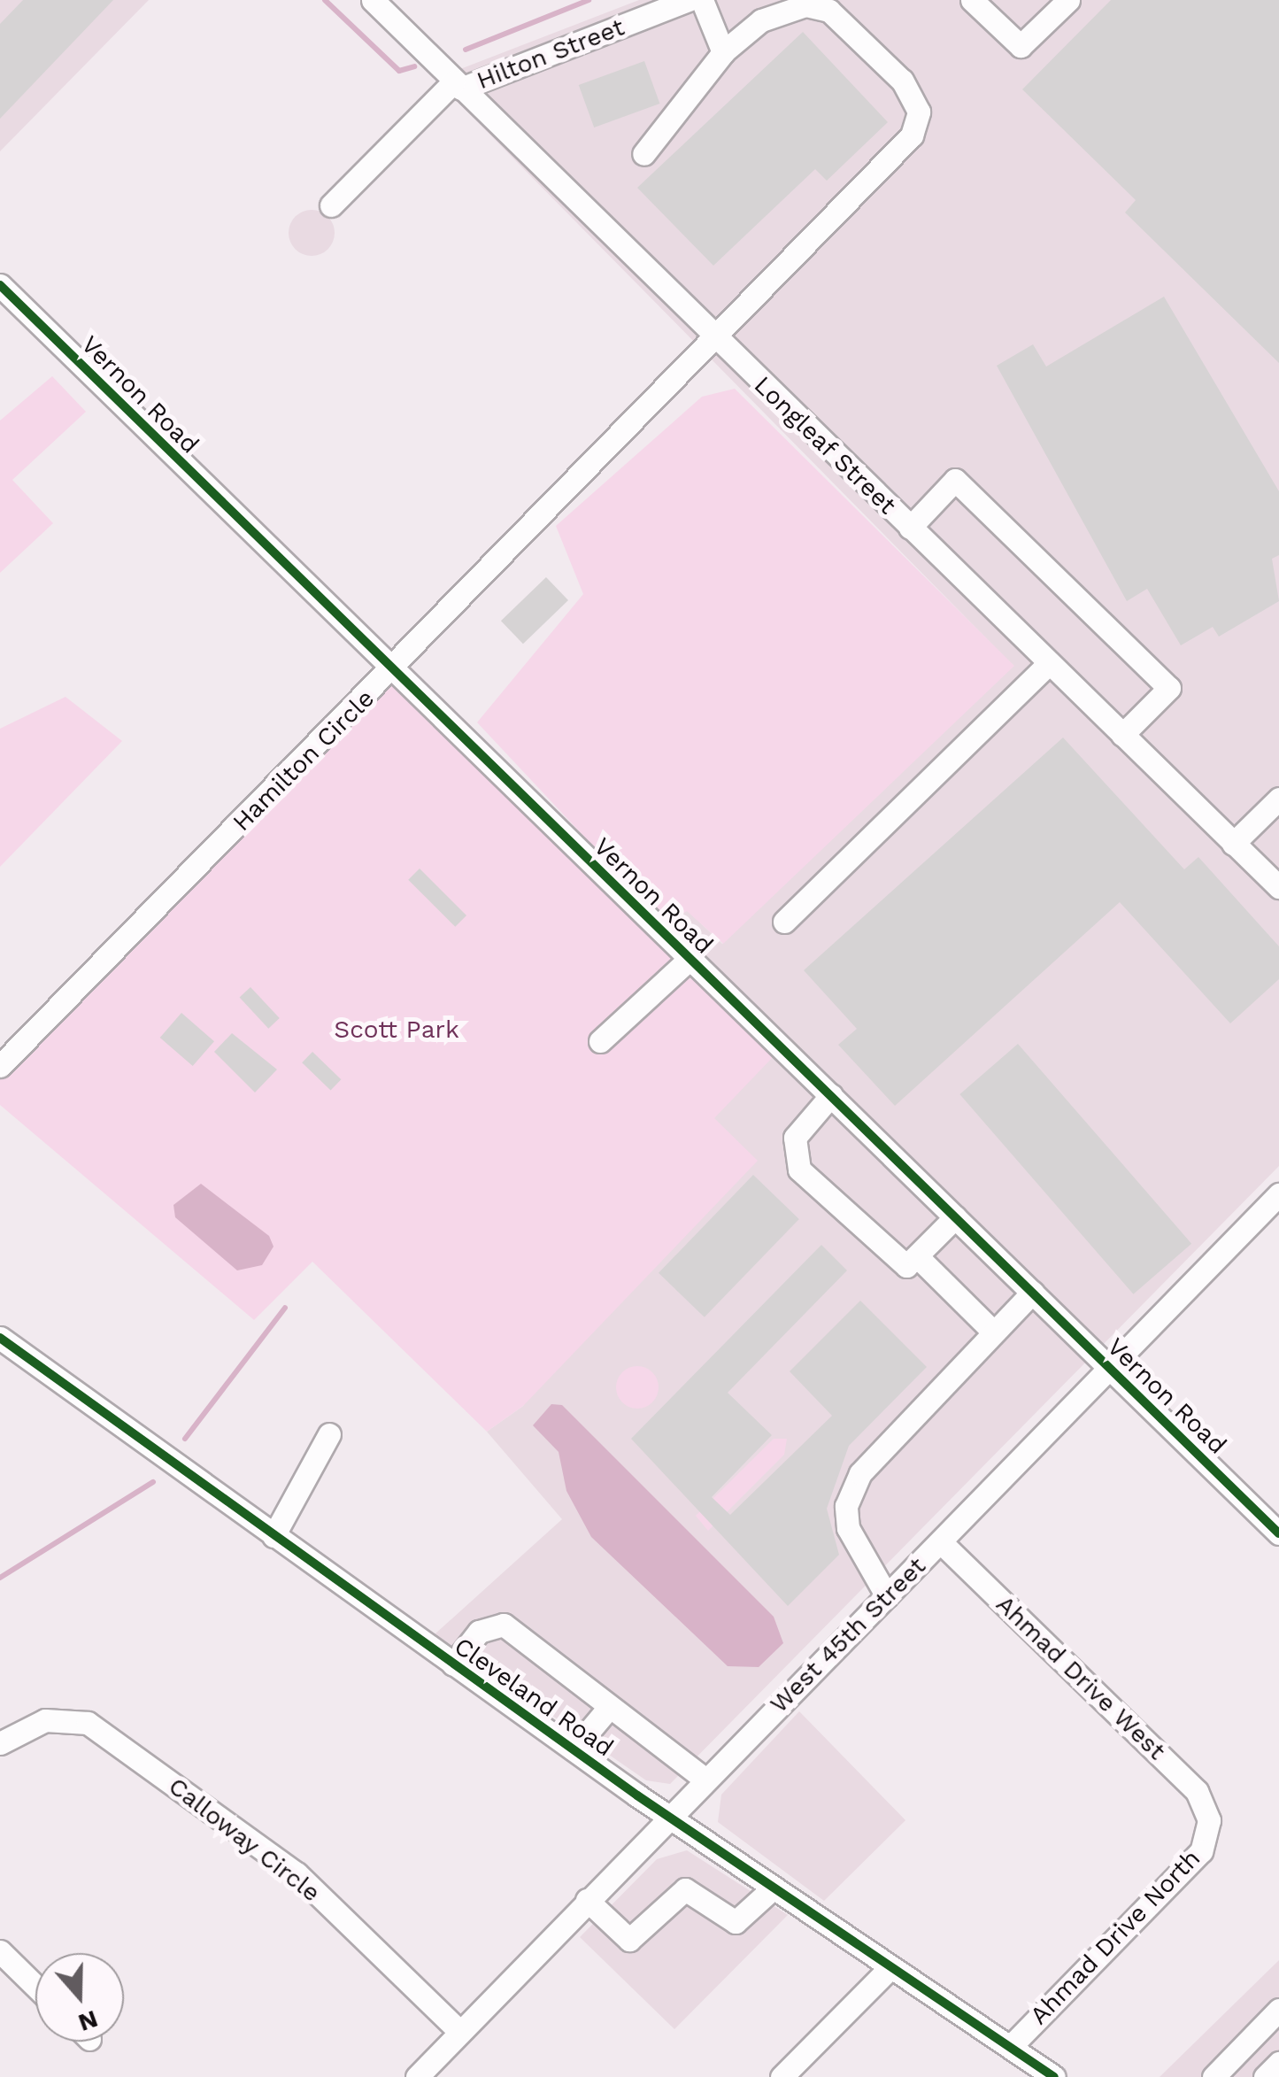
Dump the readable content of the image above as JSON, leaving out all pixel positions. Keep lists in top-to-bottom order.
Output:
{
  "streets": {
    "street": [
      "Hilton Street",
      "Vernon Road",
      "Longleaf Street",
      "Hamilton Circle",
      "West 45th Street",
      "Ahmad Drive West",
      "Cleveland Road",
      "Calloway Circle",
      "Ahmad Drive North"
    ]
  },
  "crossings": [
    ["Hilton Street", "Longleaf Street"],
    ["Vernon Road", "Hamilton Circle"],
    ["Vernon Road", "West 45th Street"],
    ["Longleaf Street", "Hamilton Circle"],
    ["West 45th Street", "Ahmad Drive West"],
    ["West 45th Street", "Cleveland Road"],
    ["West 45th Street", "Calloway Circle"],
    ["Ahmad Drive West", "Ahmad Drive North"],
    ["Cleveland Road", "Ahmad Drive North"]
  ],
  "parks": ["Scott Park"],
  "north": "bottom"
}
